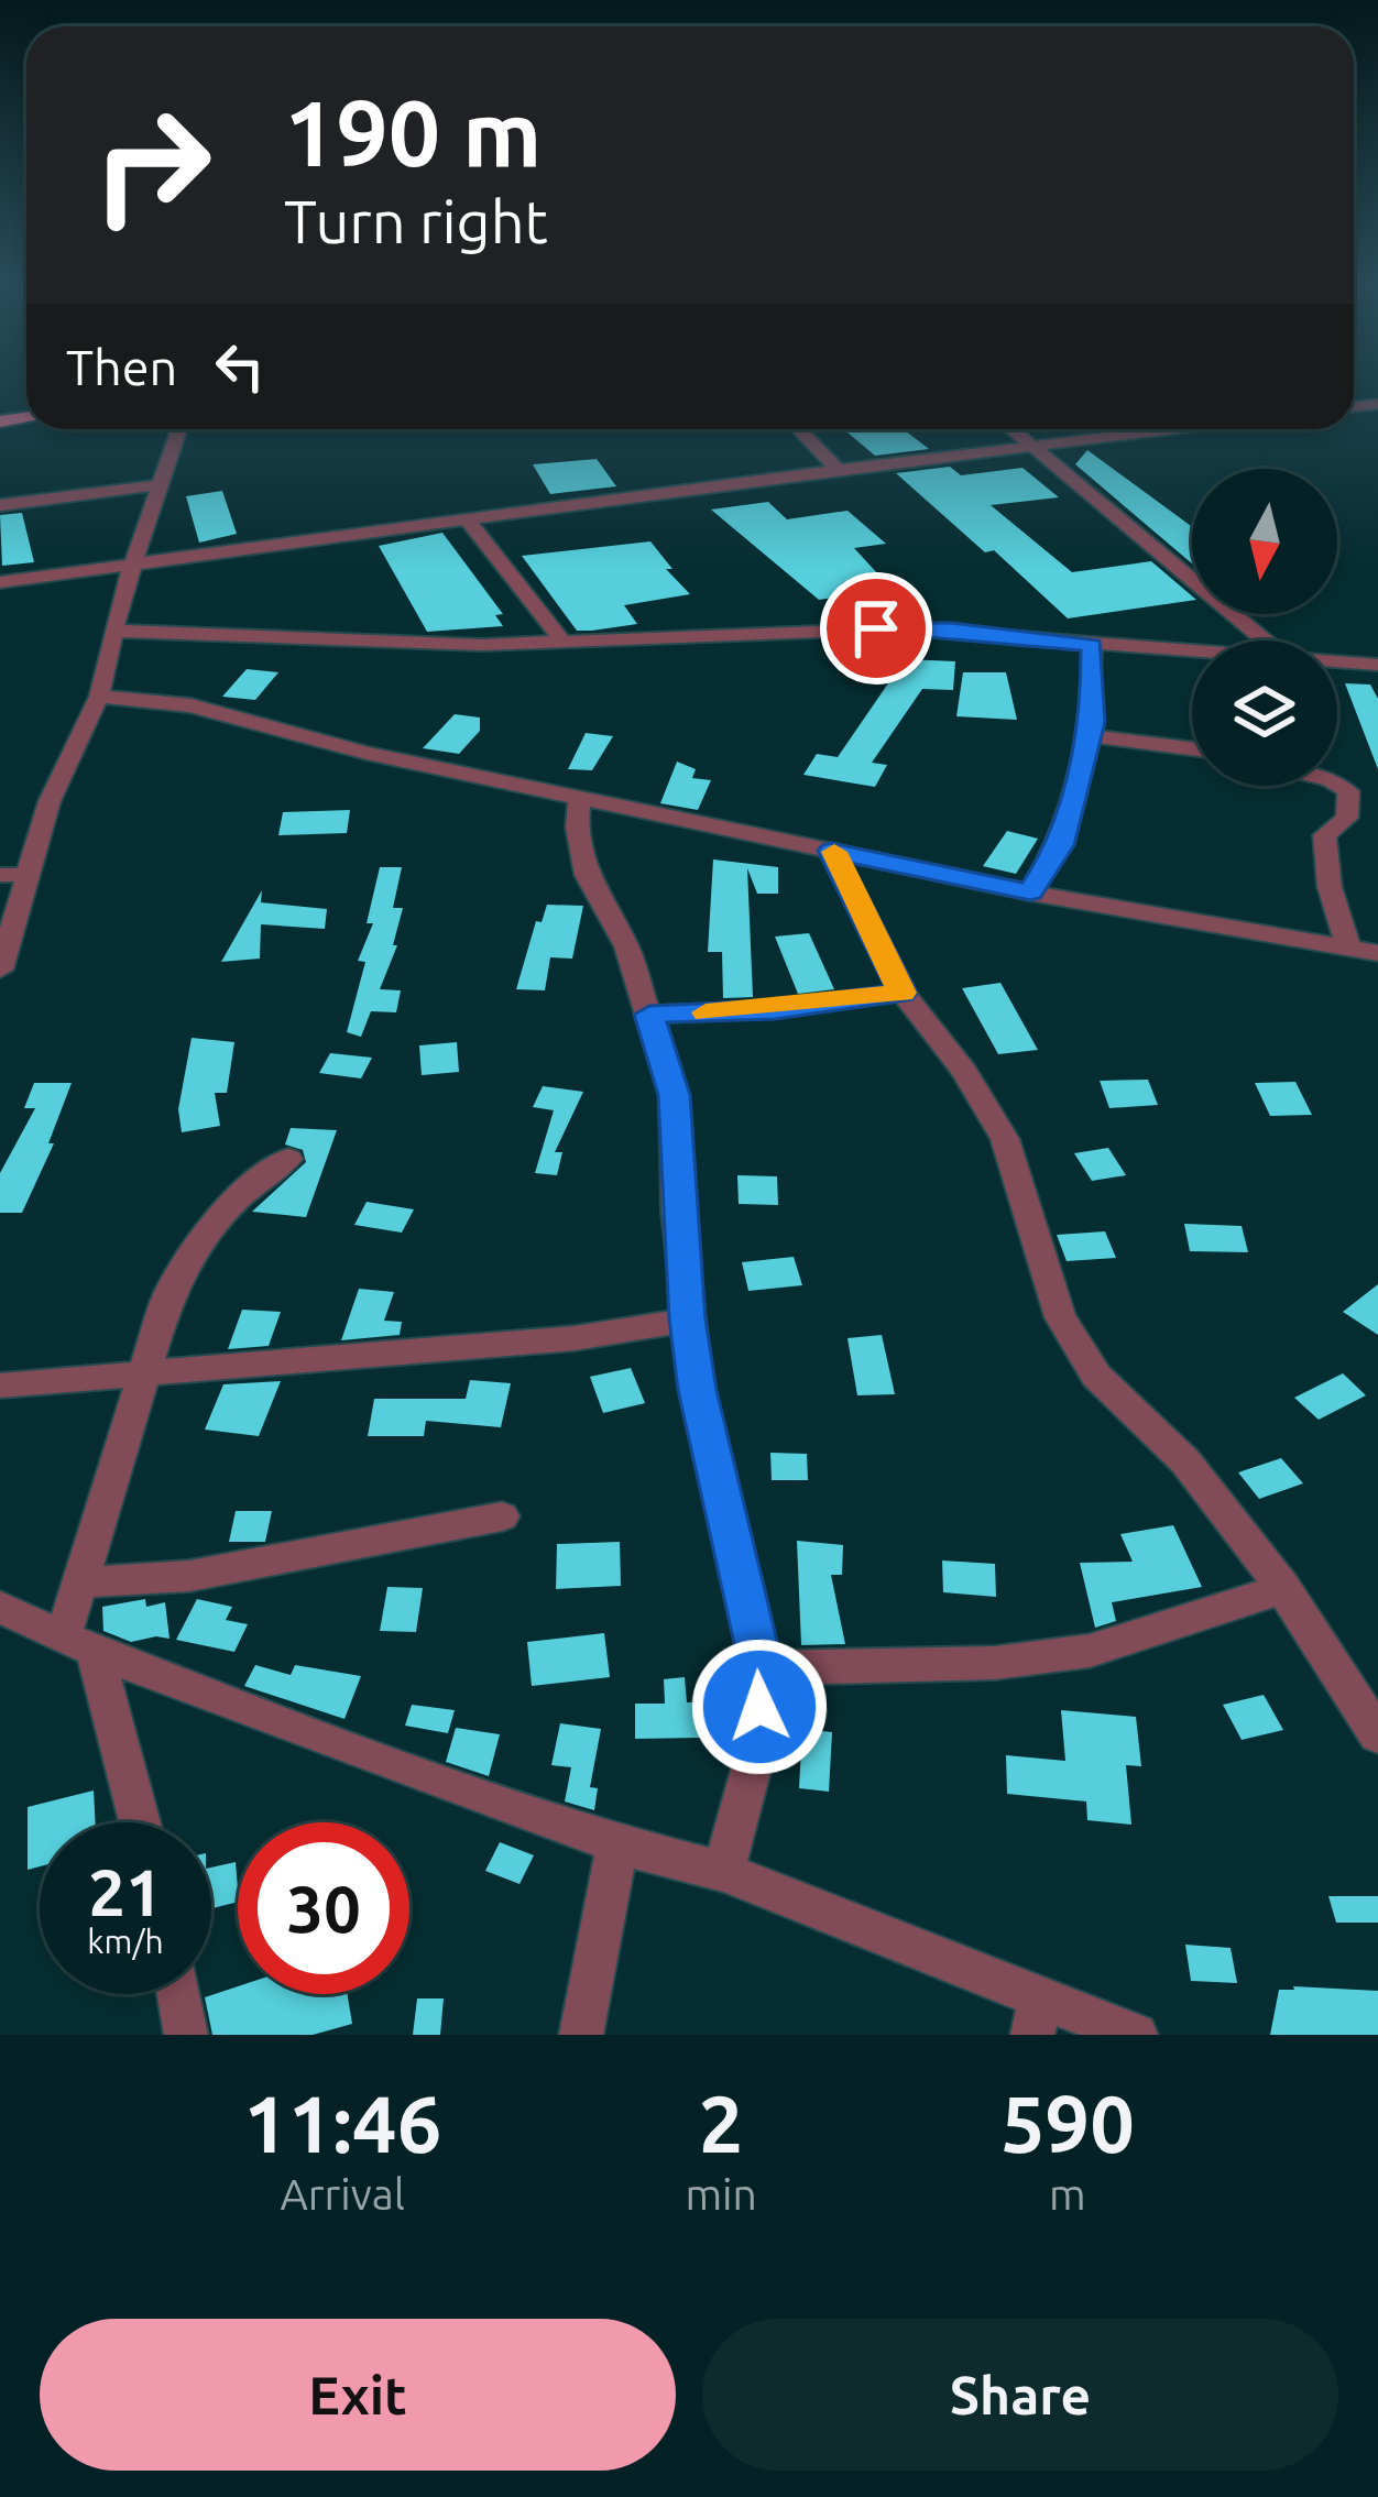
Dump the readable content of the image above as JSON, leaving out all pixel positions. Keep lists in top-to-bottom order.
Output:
{
  "north": "bottom",
  "page": {
    "turn": ["190 m", "Turn right"],
    "then": "Then",
    "speed": "21 km/h",
    "limit": "30",
    "eta": [
      "11:46",
      "Arrival",
      "2",
      "min",
      "590",
      "m"
    ],
    "buttons": ["Exit", "Share"]
  }
}
